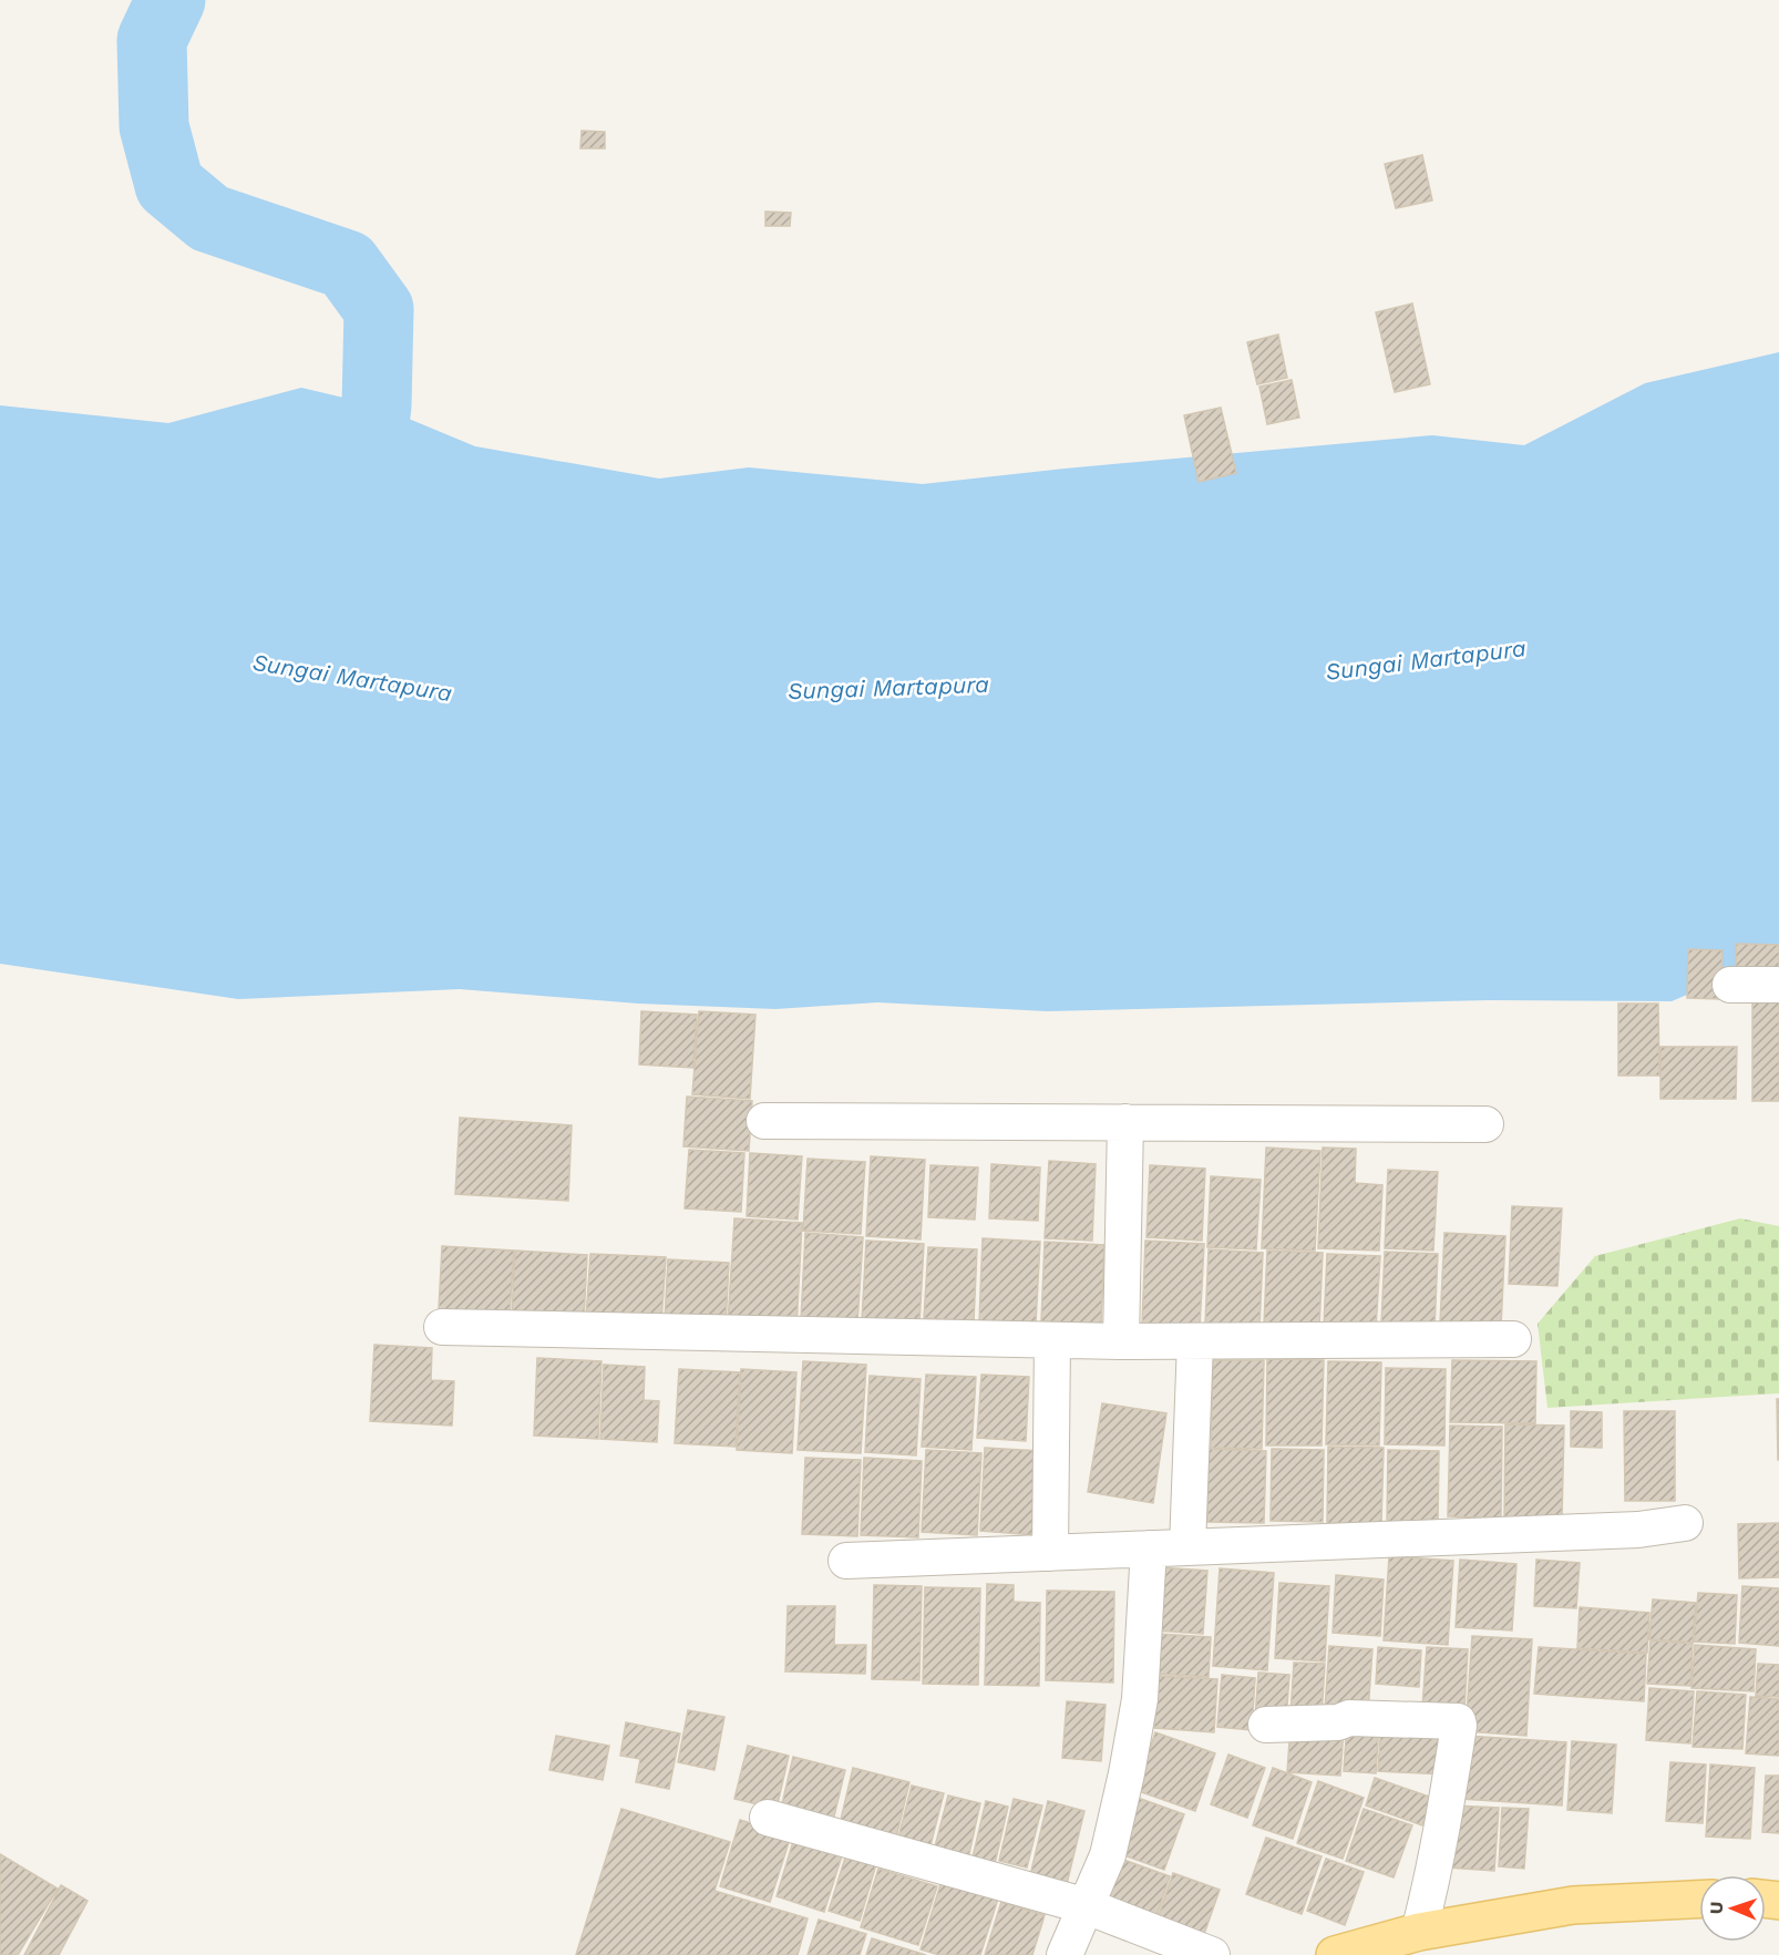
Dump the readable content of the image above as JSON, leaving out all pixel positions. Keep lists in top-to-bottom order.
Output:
{
  "water": ["Sungai Martapura"],
  "north": "left"
}
